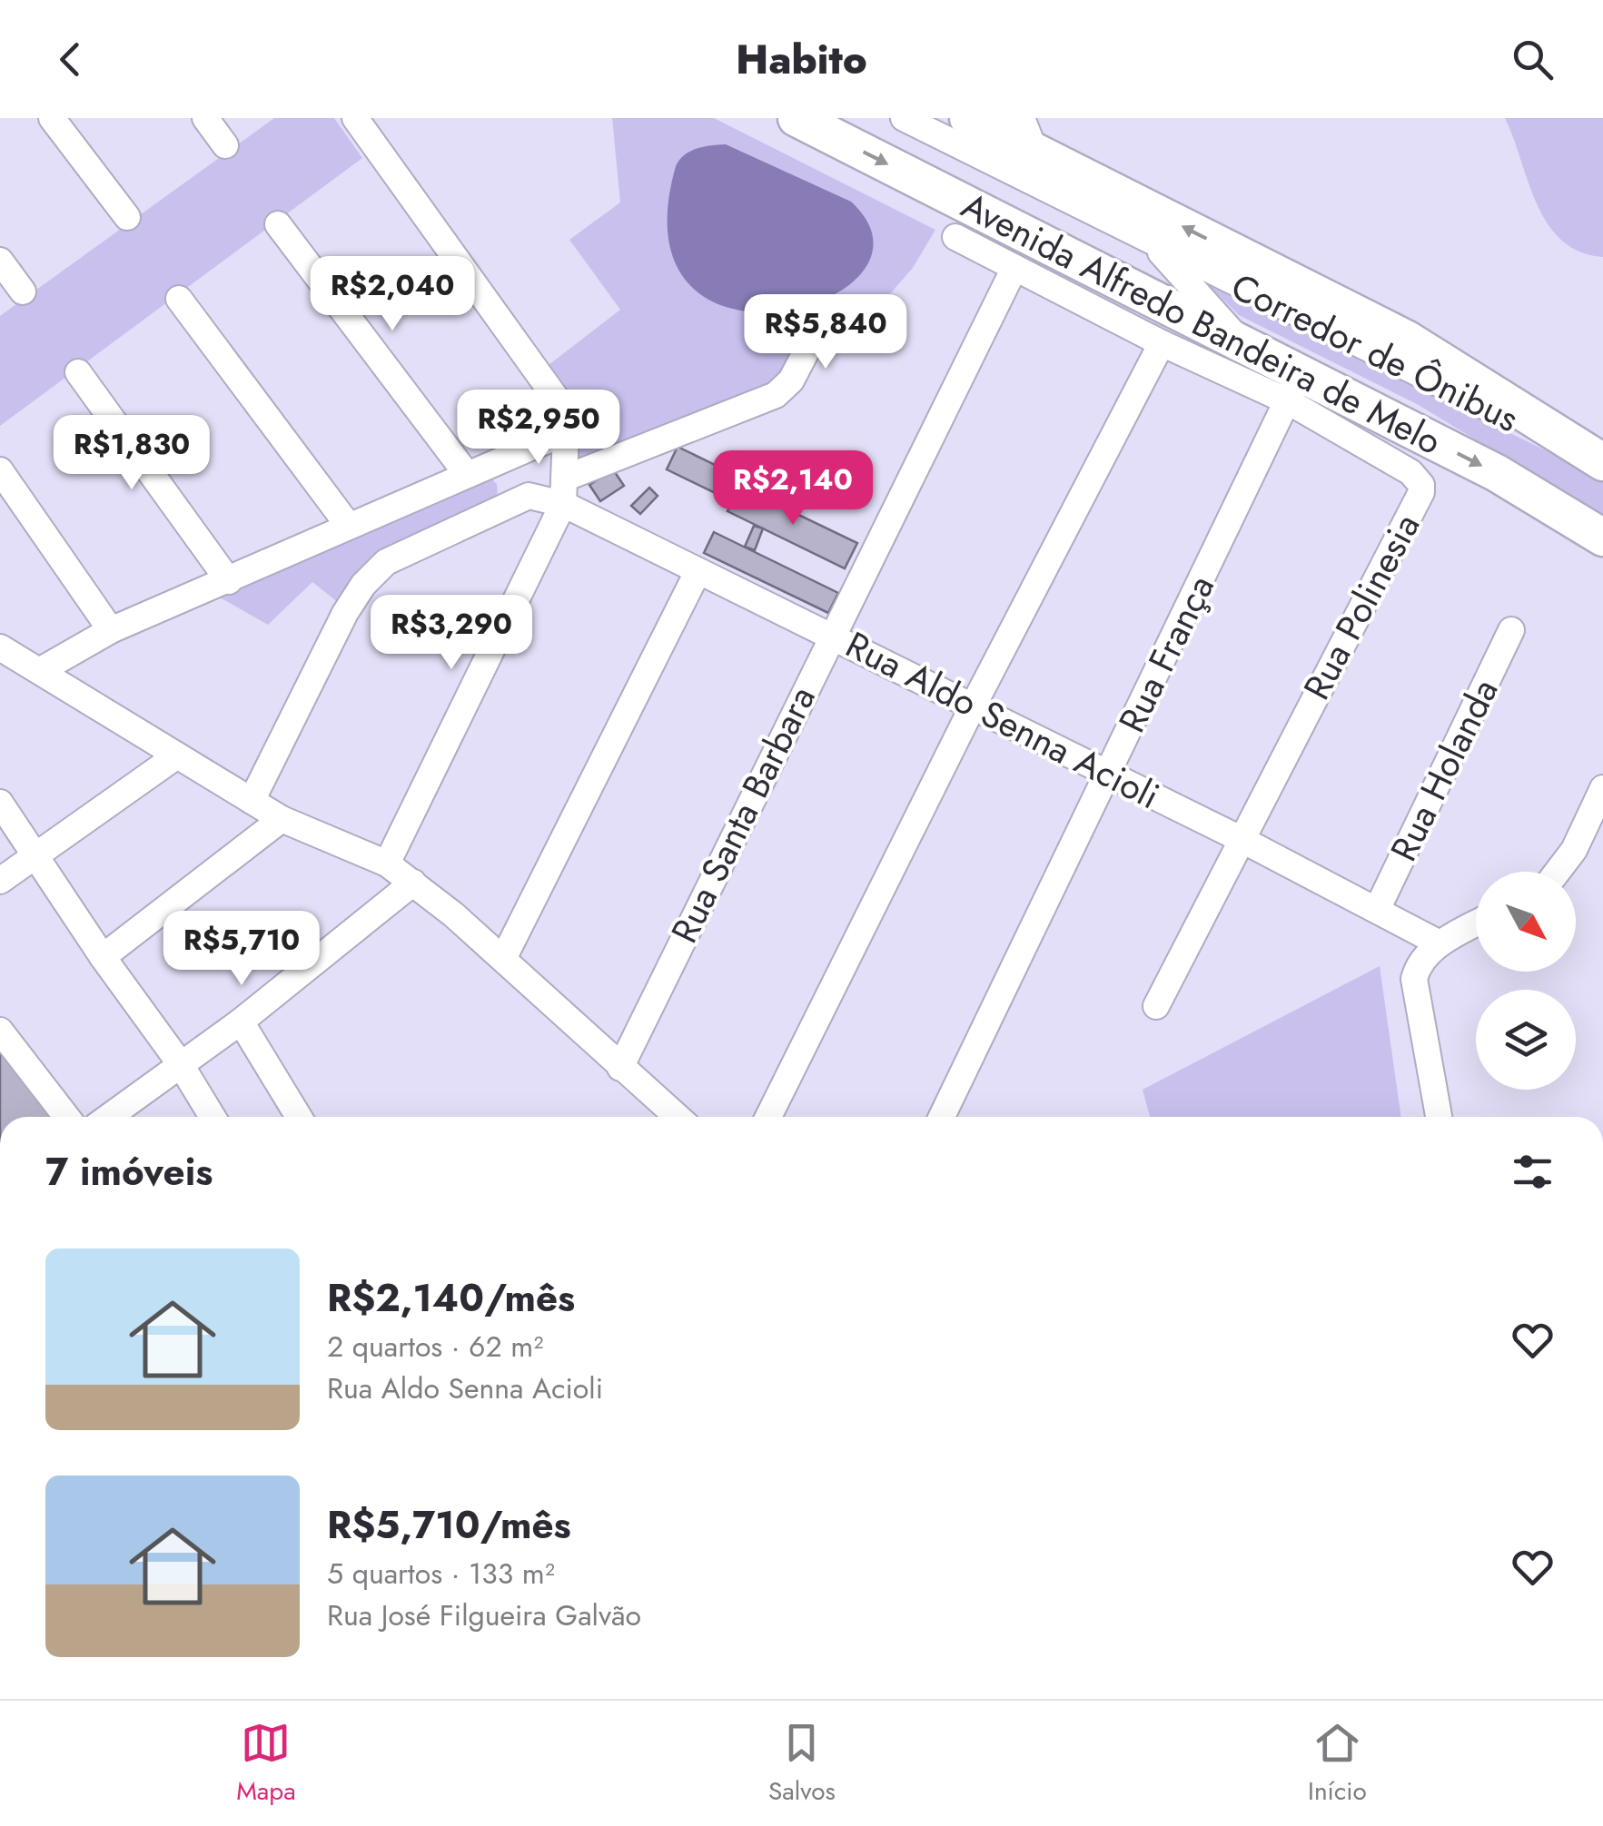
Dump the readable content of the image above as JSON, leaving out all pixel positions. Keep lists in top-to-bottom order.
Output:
{
  "streets": {
    "highway": ["Avenida Alfredo Bandeira de Melo"],
    "street": [
      "Corredor de Ônibus",
      "Rua Polinesia",
      "Rua França",
      "Rua Aldo Senna Acioli",
      "Rua Holanda",
      "Rua Santa Barbara"
    ]
  },
  "crossings": [
    ["Avenida Alfredo Bandeira de Melo", "Corredor de Ônibus"],
    ["Avenida Alfredo Bandeira de Melo", "Rua Polinesia"],
    ["Avenida Alfredo Bandeira de Melo", "Rua França"],
    ["Rua Polinesia", "Rua França"],
    ["Rua Polinesia", "Rua Aldo Senna Acioli"],
    ["Rua Polinesia", "Rua Santa Barbara"],
    ["Rua França", "Rua Aldo Senna Acioli"],
    ["Rua Aldo Senna Acioli", "Rua Holanda"],
    ["Rua Aldo Senna Acioli", "Rua Santa Barbara"]
  ],
  "north": "bottom right",
  "page": {
    "header": "Habito",
    "price": [
      "R$2,040",
      "R$5,840",
      "R$2,950",
      "R$1,830",
      "R$2,140",
      "R$3,290",
      "R$5,710"
    ],
    "heading": "7 imóveis",
    "list": [
      {
        "name": "R$2,140/mês",
        "note": "2 quartos · 62 m² · Rua Aldo Senna Acioli"
      },
      {
        "name": "R$5,710/mês",
        "note": "5 quartos · 133 m² · Rua José Filgueira Galvão"
      }
    ],
    "tabs": ["Mapa", "Salvos", "Início"]
  }
}
